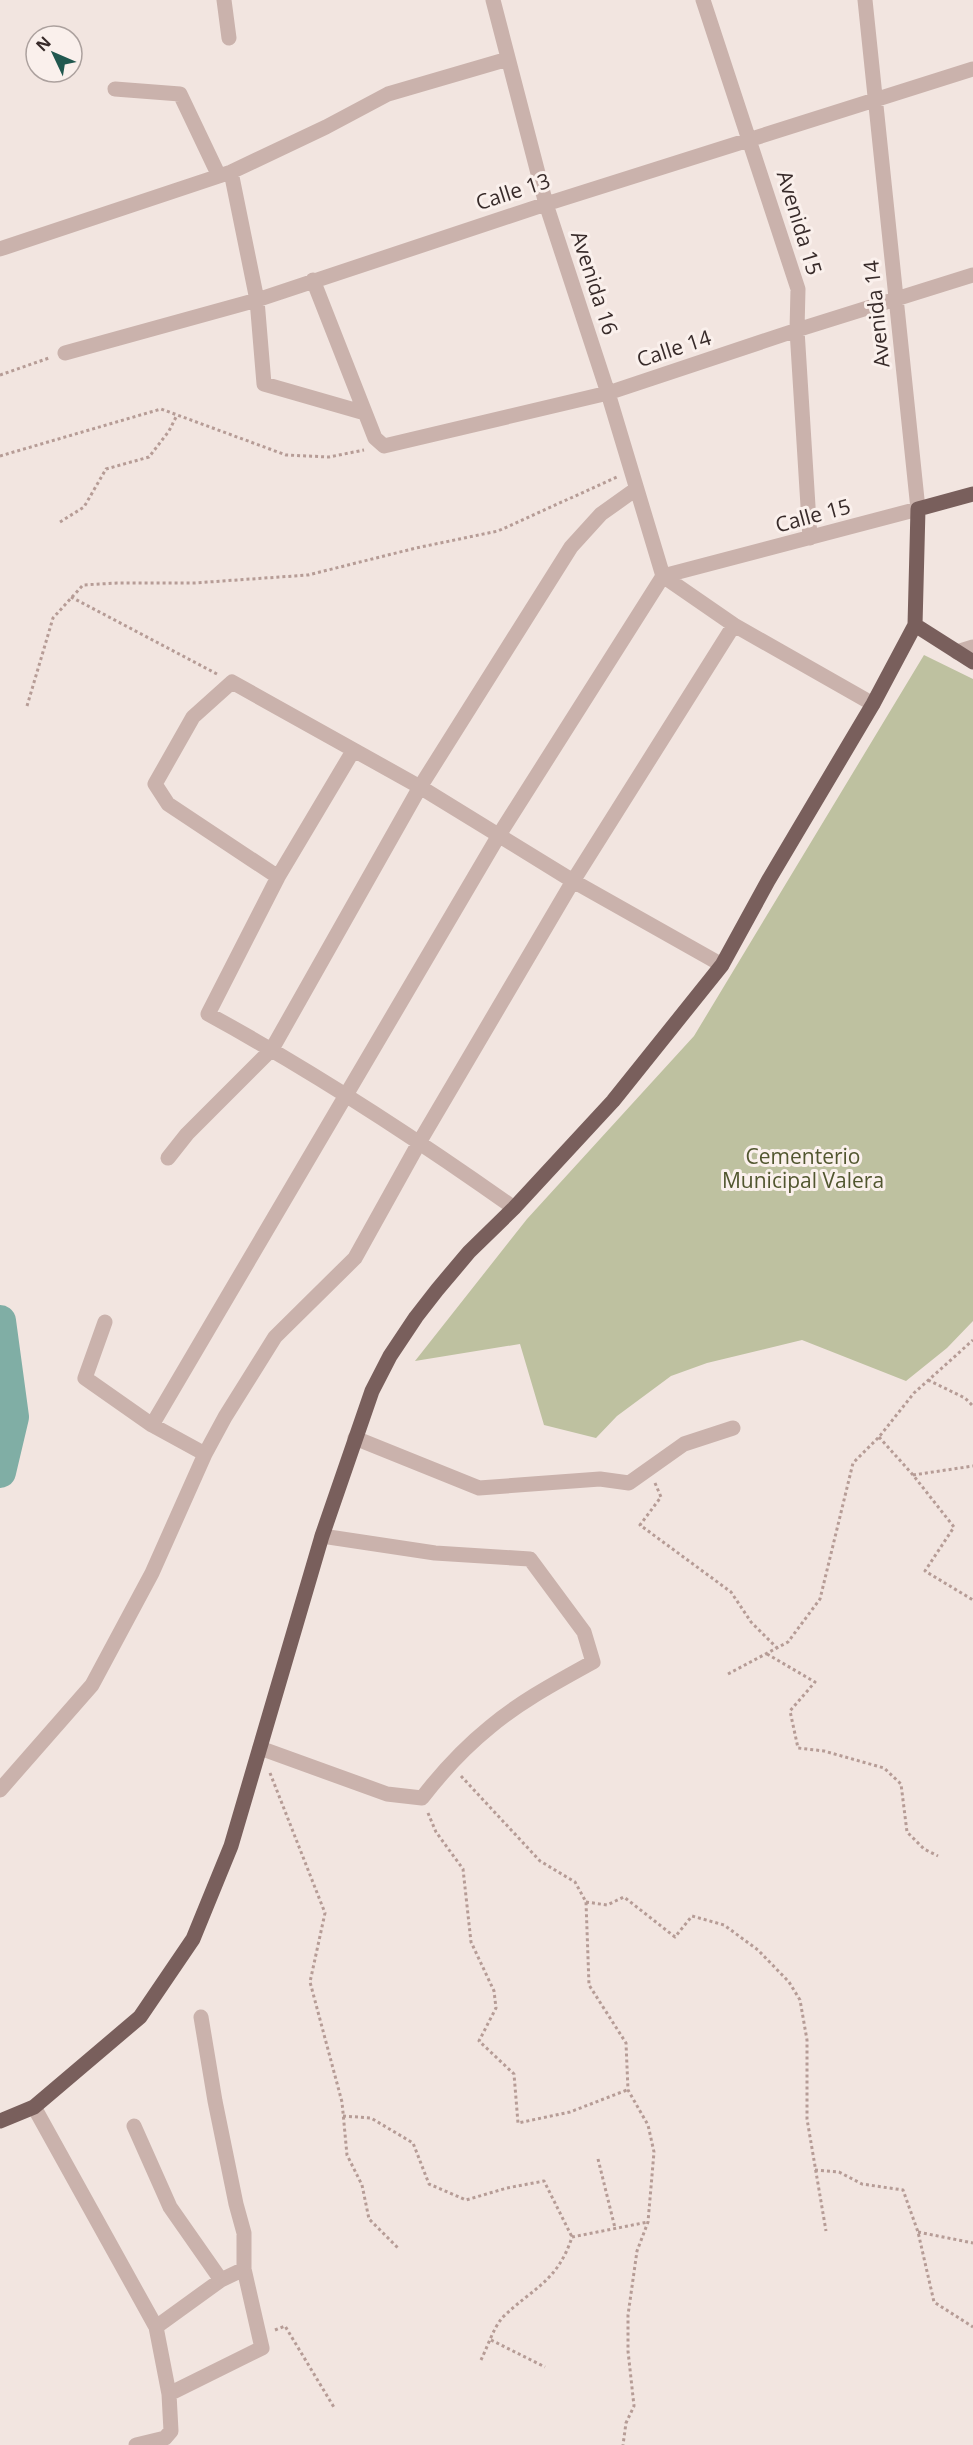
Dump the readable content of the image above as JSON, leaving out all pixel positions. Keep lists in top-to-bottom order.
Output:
{
  "streets": {
    "main road": ["Avenida 14", "Calle 15"],
    "street": [
      "Calle 13",
      "Avenida 15",
      "Avenida 16",
      "Calle 14"
    ]
  },
  "crossings": [
    ["Calle 13", "Avenida 15"],
    ["Calle 13", "Avenida 16"],
    ["Calle 13", "Avenida 14"],
    ["Avenida 15", "Calle 14"],
    ["Avenida 15", "Calle 15"],
    ["Avenida 16", "Calle 14"],
    ["Avenida 16", "Calle 15"],
    ["Avenida 14", "Calle 14"],
    ["Avenida 14", "Calle 15"]
  ],
  "parks": ["Cementerio Municipal Valera"],
  "north": "top left"
}
